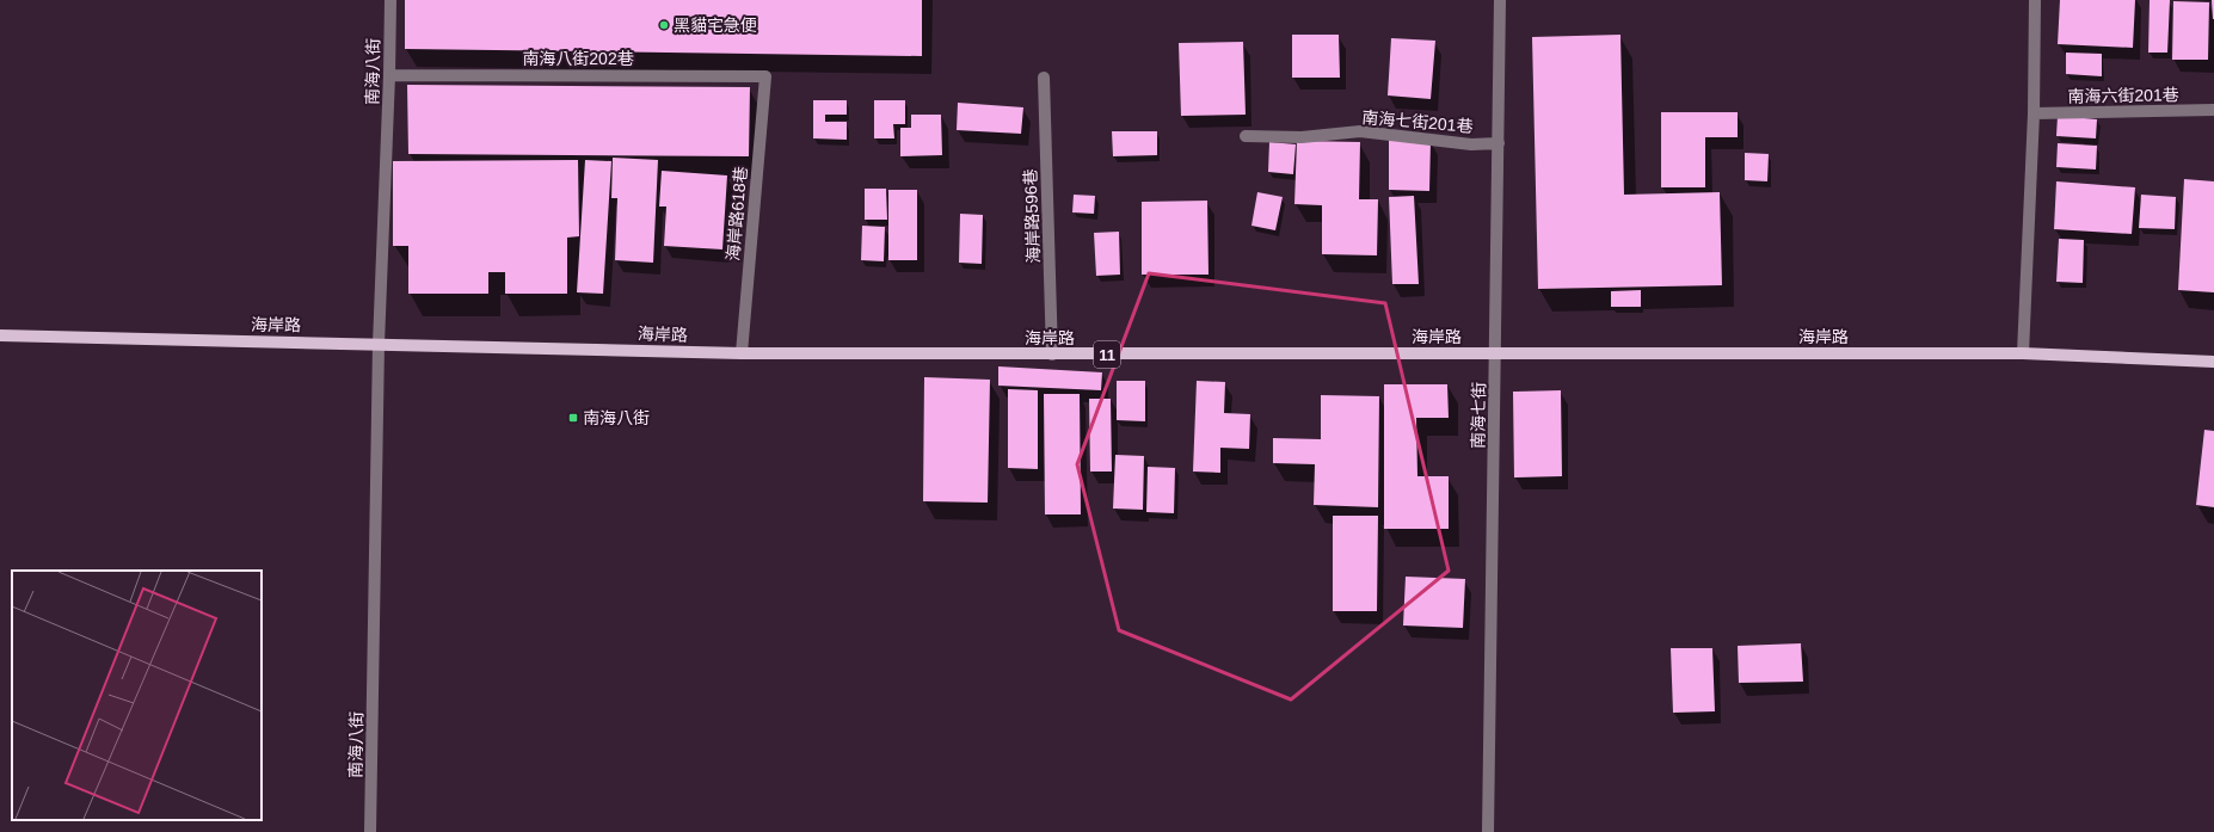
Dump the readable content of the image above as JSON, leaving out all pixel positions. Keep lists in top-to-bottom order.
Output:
{
  "streets": {
    "main road": ["海岸路", "11"],
    "street": [
      "南海八街202巷",
      "南海八街",
      "南海六街201巷",
      "南海七街201巷",
      "海岸路618巷",
      "海岸路596巷",
      "南海七街"
    ]
  },
  "crossings": [
    ["南海八街202巷", "南海八街"],
    ["南海八街202巷", "海岸路618巷"],
    ["南海八街", "海岸路"],
    ["南海七街201巷", "南海七街"],
    ["海岸路618巷", "海岸路"],
    ["海岸路596巷", "海岸路"],
    ["海岸路", "南海七街"]
  ],
  "places": {
    "other": ["黑貓宅急便"],
    "transit": ["南海八街"]
  }
}
